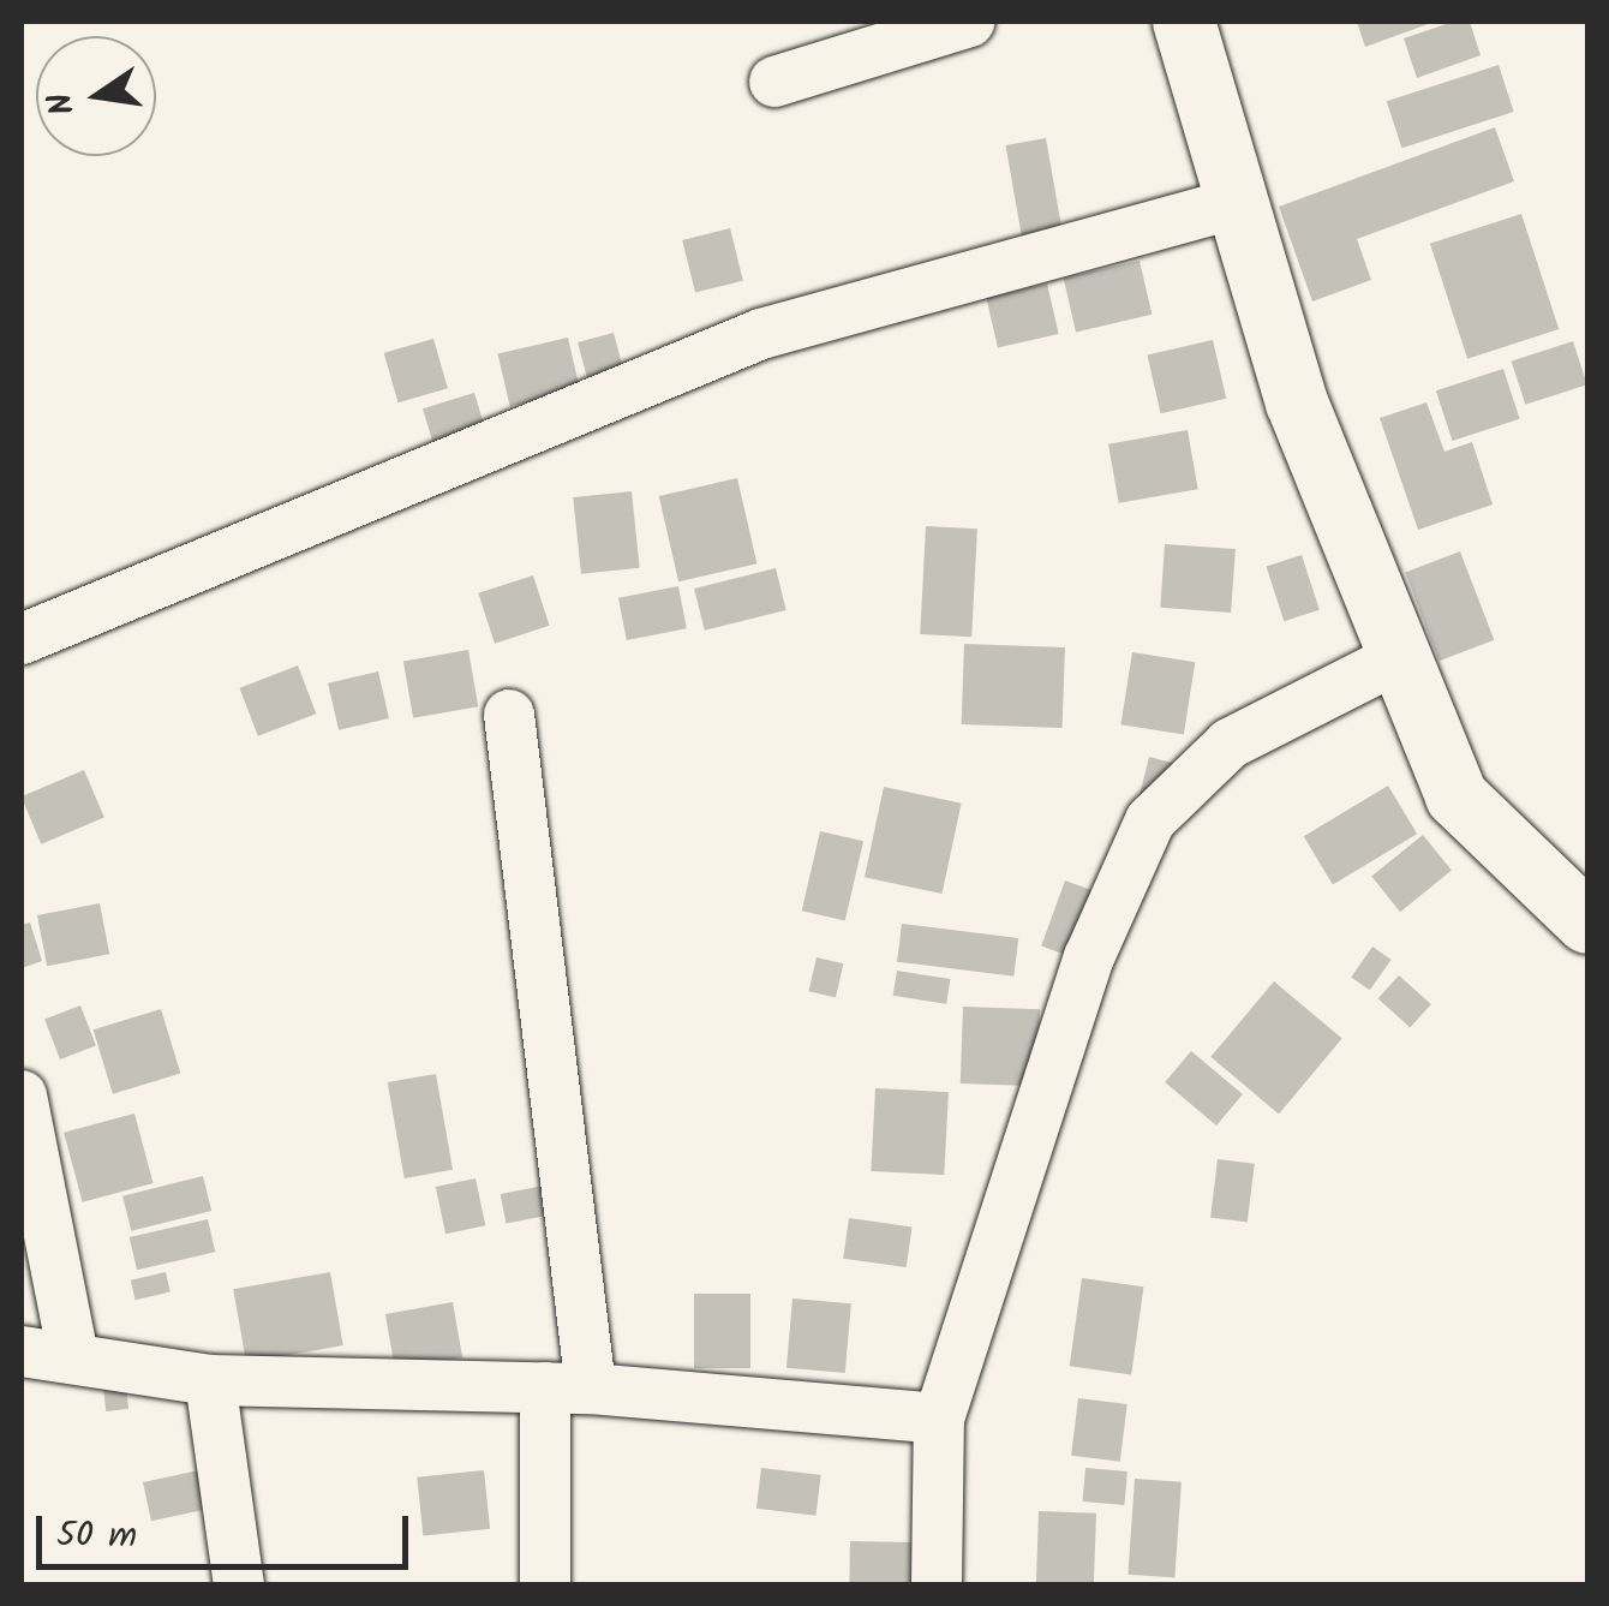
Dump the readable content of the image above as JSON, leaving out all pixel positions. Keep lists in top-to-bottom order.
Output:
{
  "scale_bar": "50 m",
  "north": "left"
}
